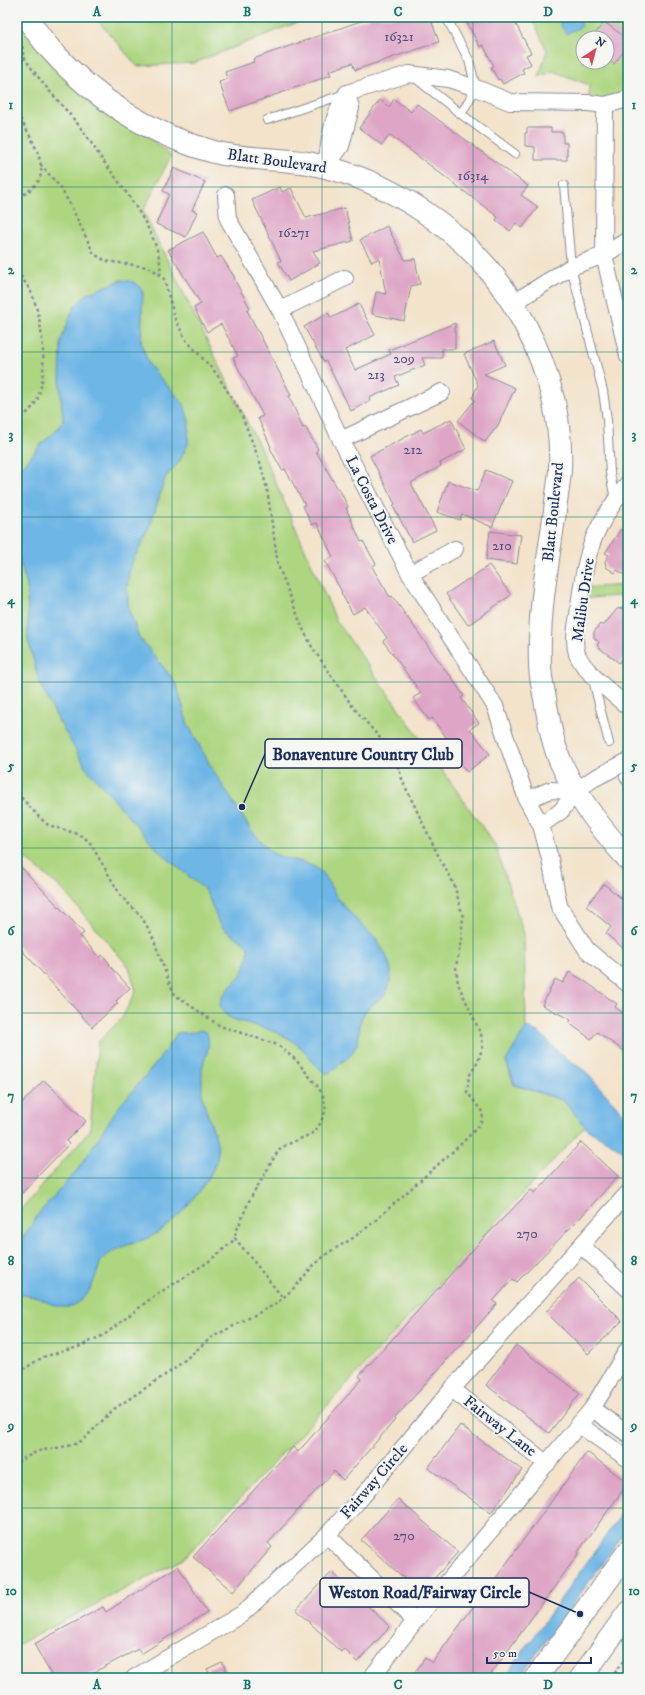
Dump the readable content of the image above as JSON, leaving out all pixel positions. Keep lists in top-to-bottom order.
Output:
{
  "streets": {
    "street": [
      "Blatt Boulevard",
      "La Costa Drive",
      "Malibu Drive",
      "Fairway Lane",
      "Fairway Circle"
    ]
  },
  "crossings": [
    ["Fairway Lane", "Fairway Circle"]
  ],
  "places": ["Bonaventure Country Club", "Weston Road/Fairway Circle"],
  "house_numbers": [
    "16321",
    "16314",
    "16271",
    "209",
    "213",
    "212",
    "210",
    "270",
    "270"
  ],
  "scale_bar": "50 m",
  "north": "top right",
  "grid": {
    "columns": [
      "A",
      "B",
      "C",
      "D"
    ],
    "rows": [
      "1",
      "2",
      "3",
      "4",
      "5",
      "6",
      "7",
      "8",
      "9",
      "10"
    ]
  }
}
